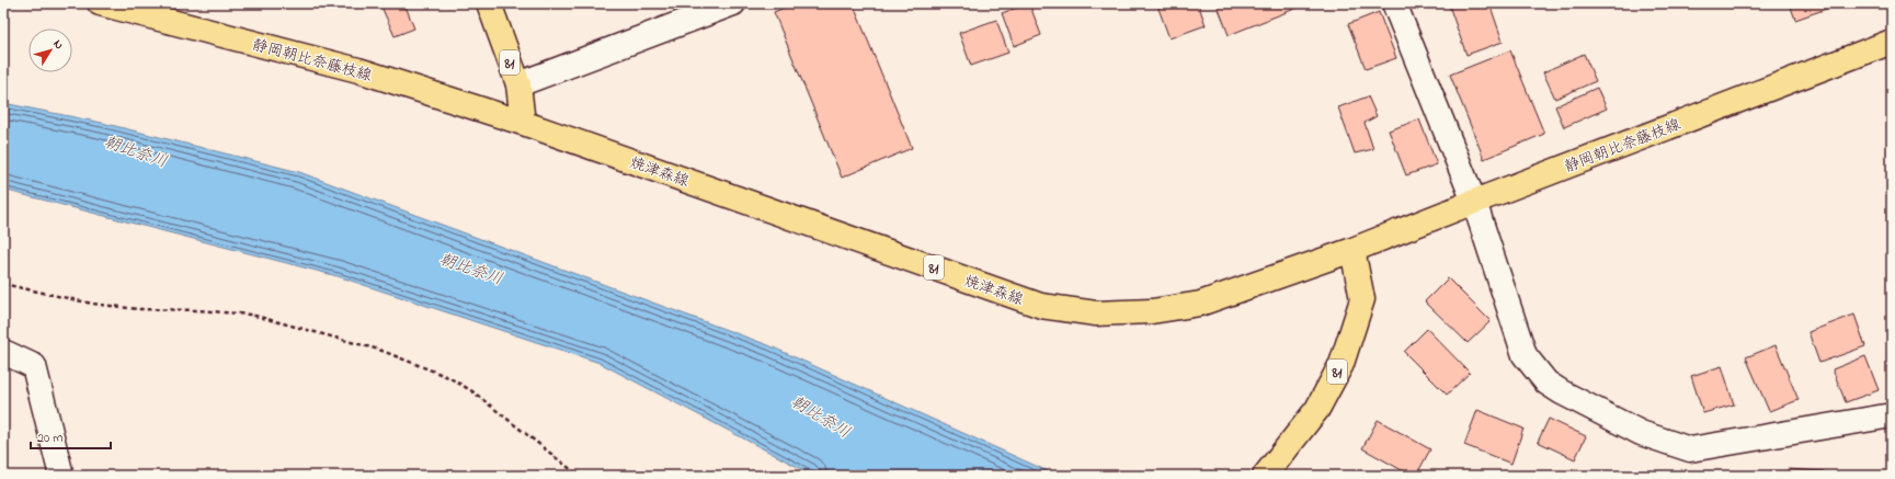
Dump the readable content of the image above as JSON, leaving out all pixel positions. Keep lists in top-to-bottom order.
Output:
{
  "streets": {
    "main road": ["静岡朝比奈藤枝線", "81", "焼津森線"]
  },
  "crossings": [
    ["静岡朝比奈藤枝線", "81"],
    ["静岡朝比奈藤枝線", "焼津森線"],
    ["81", "焼津森線"]
  ],
  "water": ["朝比奈川"],
  "scale_bar": "20 m",
  "north": "top right"
}
